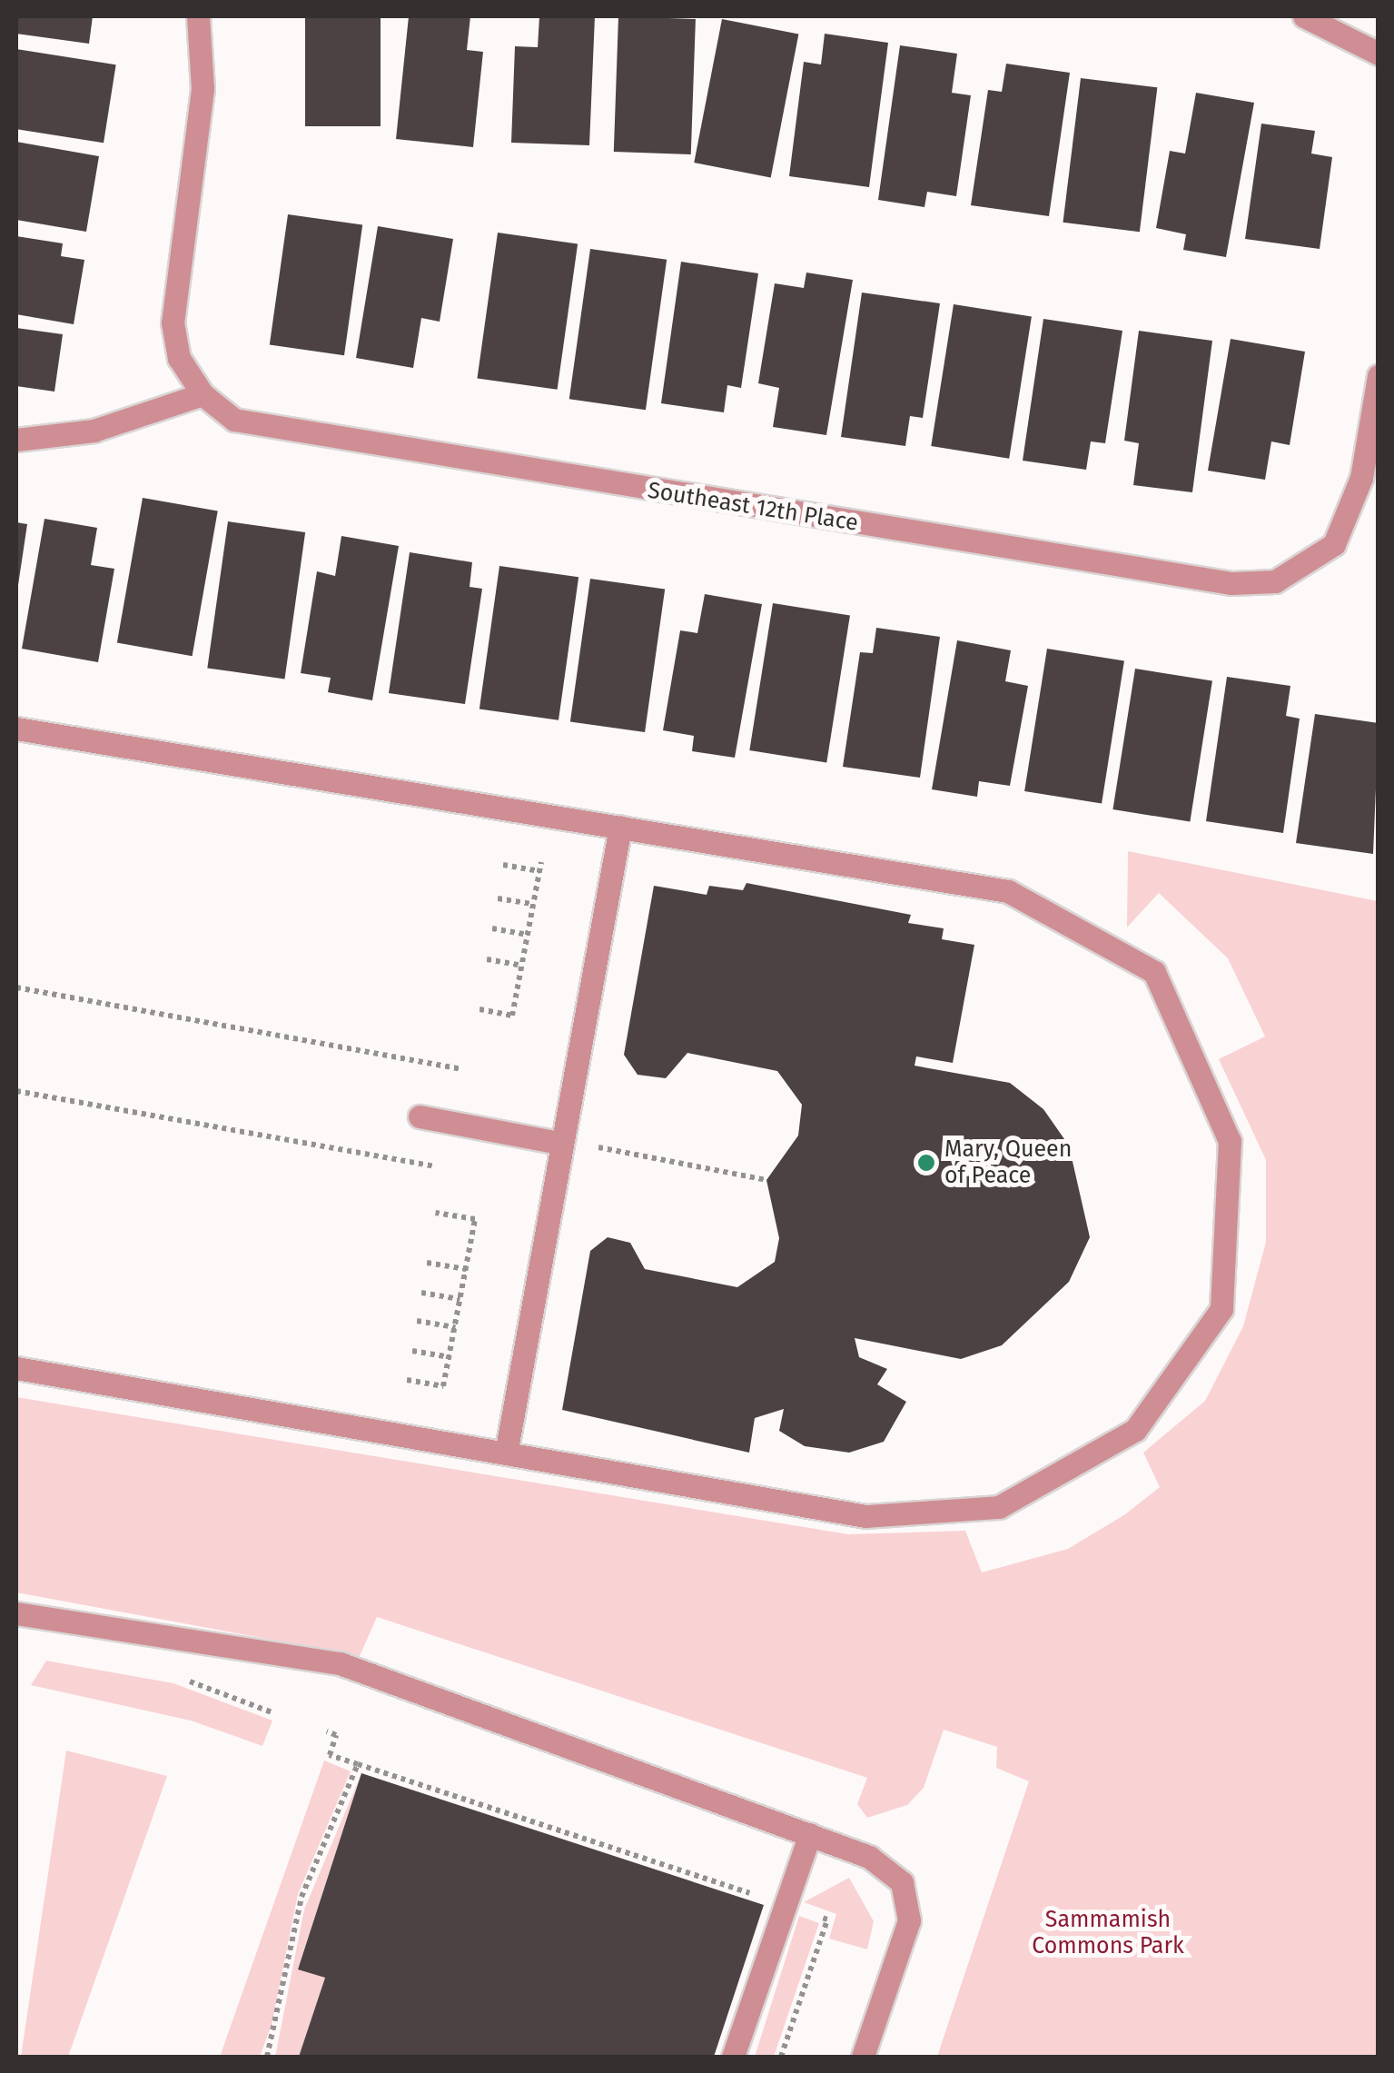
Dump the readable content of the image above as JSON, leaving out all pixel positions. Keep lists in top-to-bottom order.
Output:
{
  "streets": {
    "street": ["Southeast 12th Place"]
  },
  "parks": ["Sammamish Commons Park"],
  "places": ["Mary, Queen of Peace"]
}
